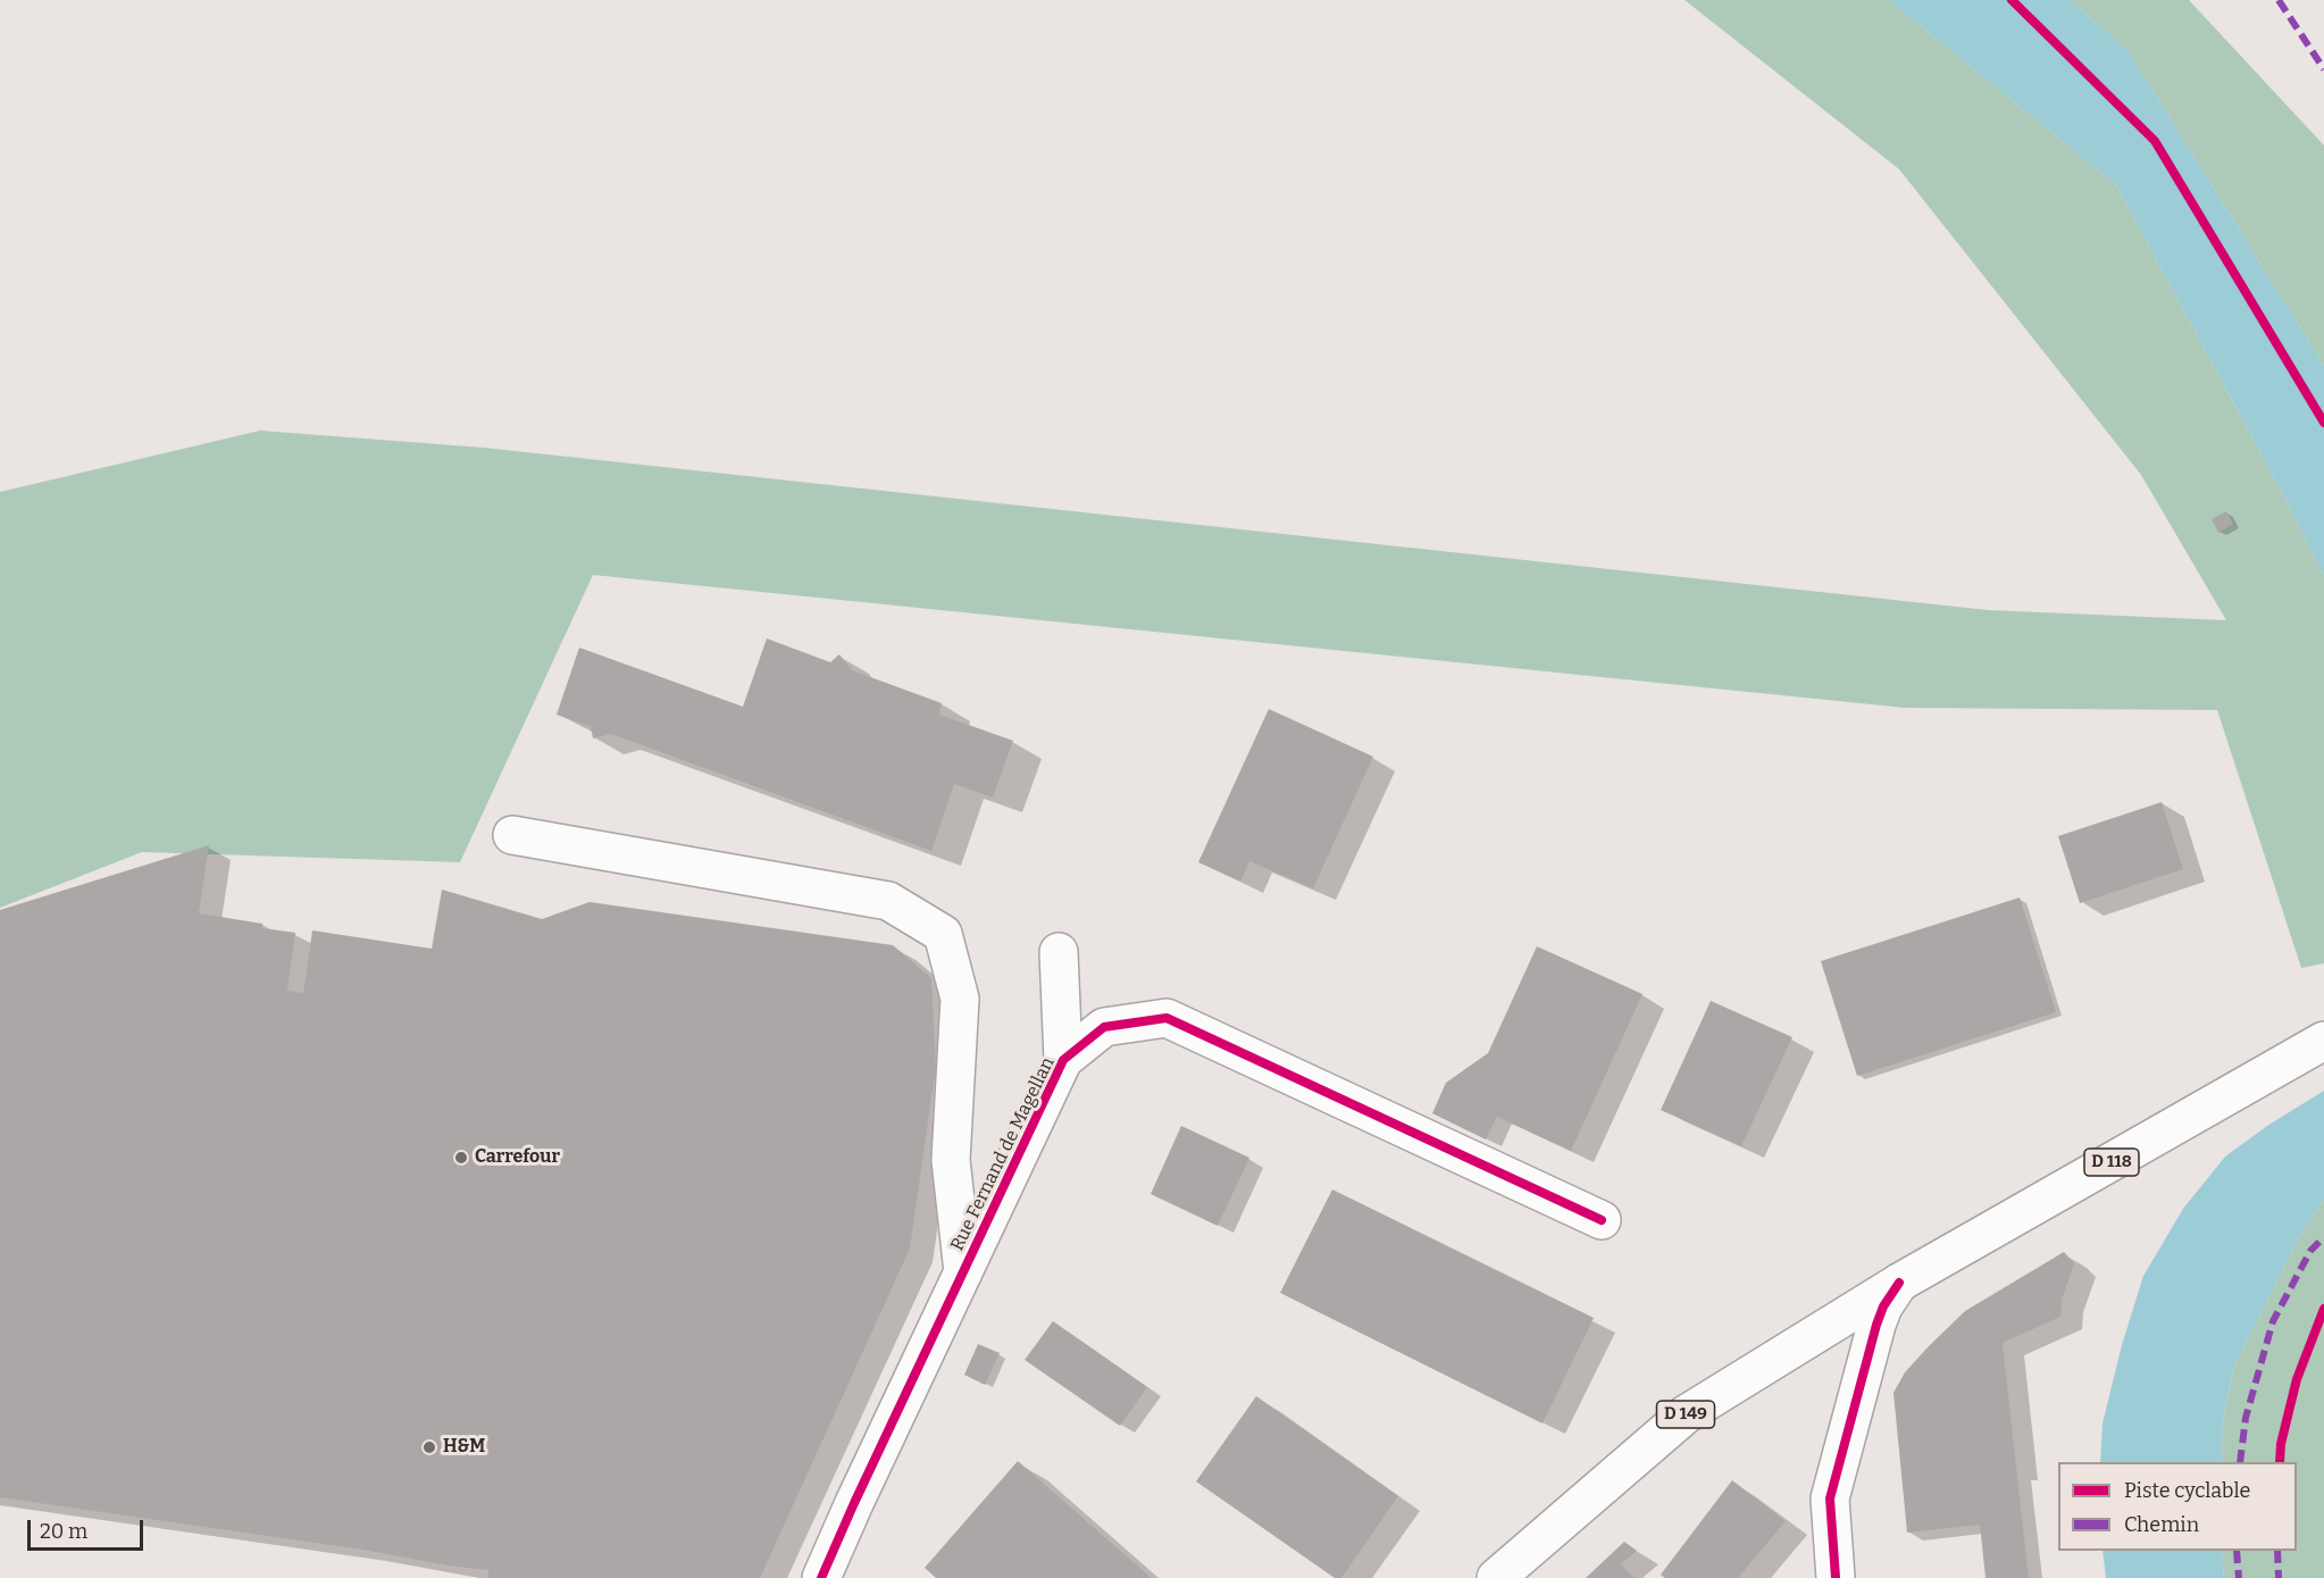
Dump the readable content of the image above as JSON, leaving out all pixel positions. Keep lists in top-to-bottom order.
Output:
{
  "streets": {
    "street": ["Rue Fernand de Magellan", "D 118", "D 149"]
  },
  "crossings": [
    ["D 118", "D 149"]
  ],
  "places": ["Carrefour", "H&M"],
  "legend": ["Piste cyclable", "Chemin"],
  "scale_bar": "20 m"
}
